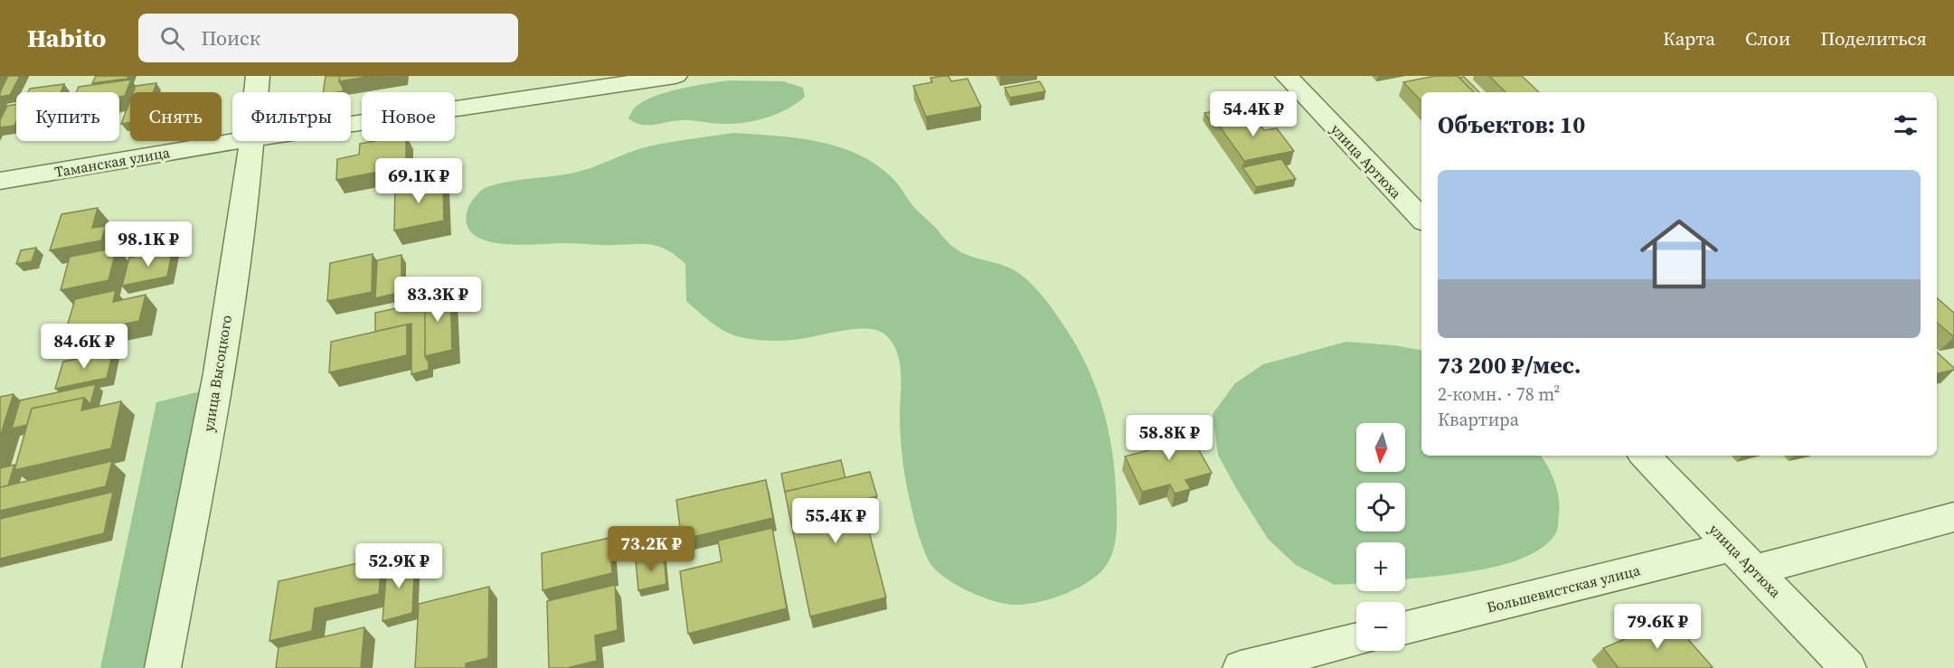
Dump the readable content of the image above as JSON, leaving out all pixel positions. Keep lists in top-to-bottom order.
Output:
{
  "streets": {
    "street": [
      "улица Артюха",
      "Таманская улица",
      "улица Высоцкого",
      "Большевистская улица"
    ]
  },
  "crossings": [
    ["улица Артюха", "Большевистская улица"]
  ],
  "north": "bottom",
  "page": {
    "header": "Habito",
    "search": "Поиск",
    "nav": ["Карта", "Слои", "Поделиться"],
    "price": [
      "54.4K ₽",
      "69.1K ₽",
      "98.1K ₽",
      "83.3K ₽",
      "84.6K ₽",
      "58.8K ₽",
      "55.4K ₽",
      "73.2K ₽",
      "52.9K ₽",
      "79.6K ₽"
    ],
    "chip": [
      "Купить",
      "Снять",
      "Фильтры",
      "Новое"
    ],
    "heading": "Объектов: 10",
    "list": [
      {
        "name": "73 200 ₽/мес.",
        "note": "2-комн. · 78 m² · Квартира"
      }
    ],
    "map_buttons": ["+", "−"]
  }
}
